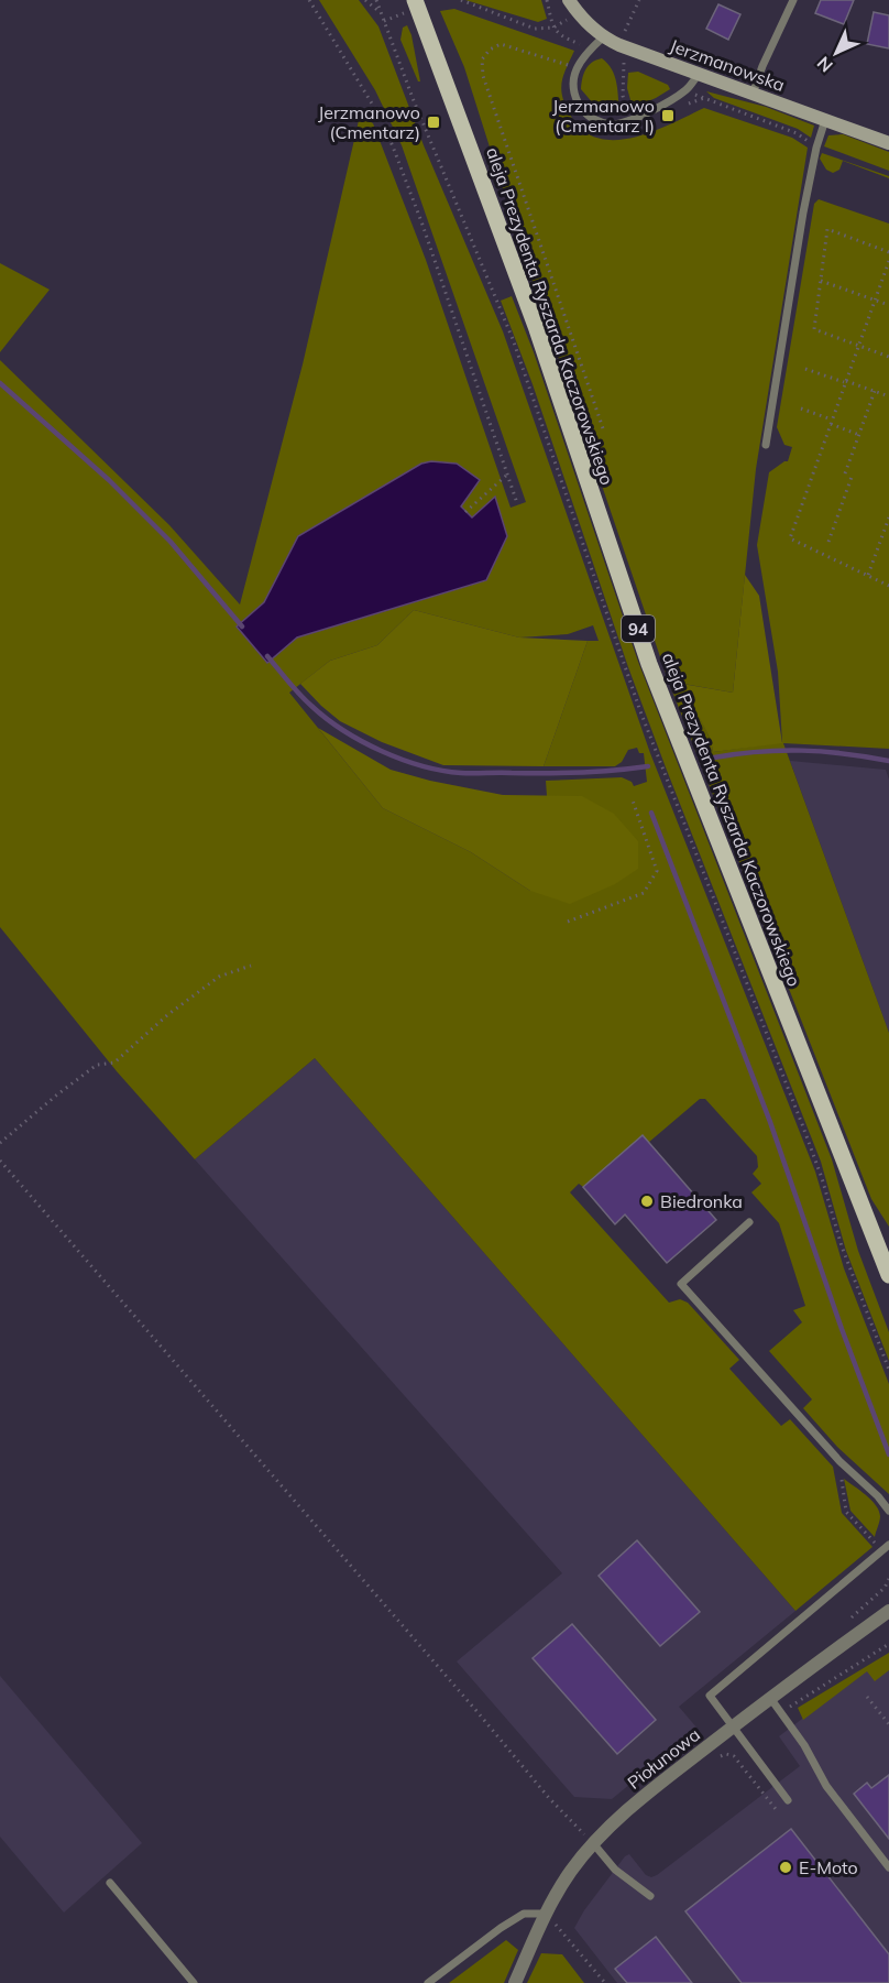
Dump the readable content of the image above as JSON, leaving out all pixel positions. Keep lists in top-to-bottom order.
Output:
{
  "streets": {
    "main road": ["aleja Prezydenta Ryszarda Kaczorowskiego", "94"],
    "street": ["Jerzmanowska", "Piołunowa"]
  },
  "places": {
    "transit": ["Jerzmanowo (Cmentarz I)", "Jerzmanowo (Cmentarz)"],
    "other": ["Biedronka", "E-Moto"]
  },
  "north": "bottom left"
}
